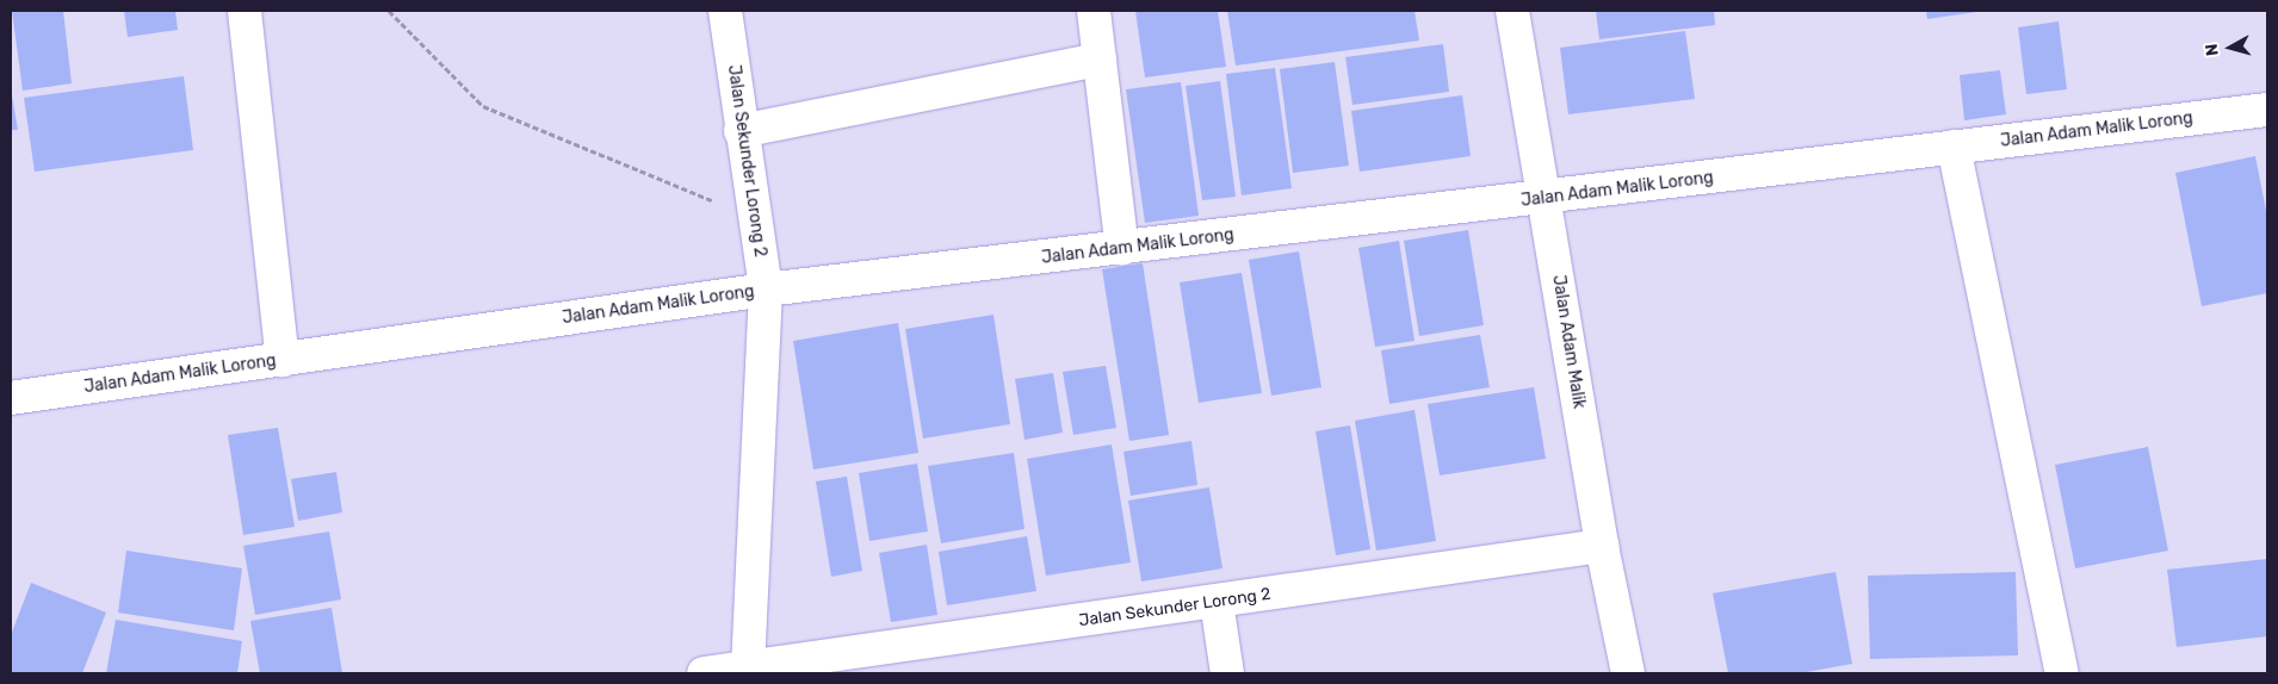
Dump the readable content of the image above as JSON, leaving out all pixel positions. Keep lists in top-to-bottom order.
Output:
{
  "streets": {
    "street": ["Jalan Adam Malik Lorong", "Jalan Sekunder Lorong 2", "Jalan Adam Malik"]
  },
  "crossings": [
    ["Jalan Adam Malik Lorong", "Jalan Sekunder Lorong 2"],
    ["Jalan Adam Malik Lorong", "Jalan Adam Malik"],
    ["Jalan Sekunder Lorong 2", "Jalan Adam Malik"]
  ],
  "north": "left"
}
